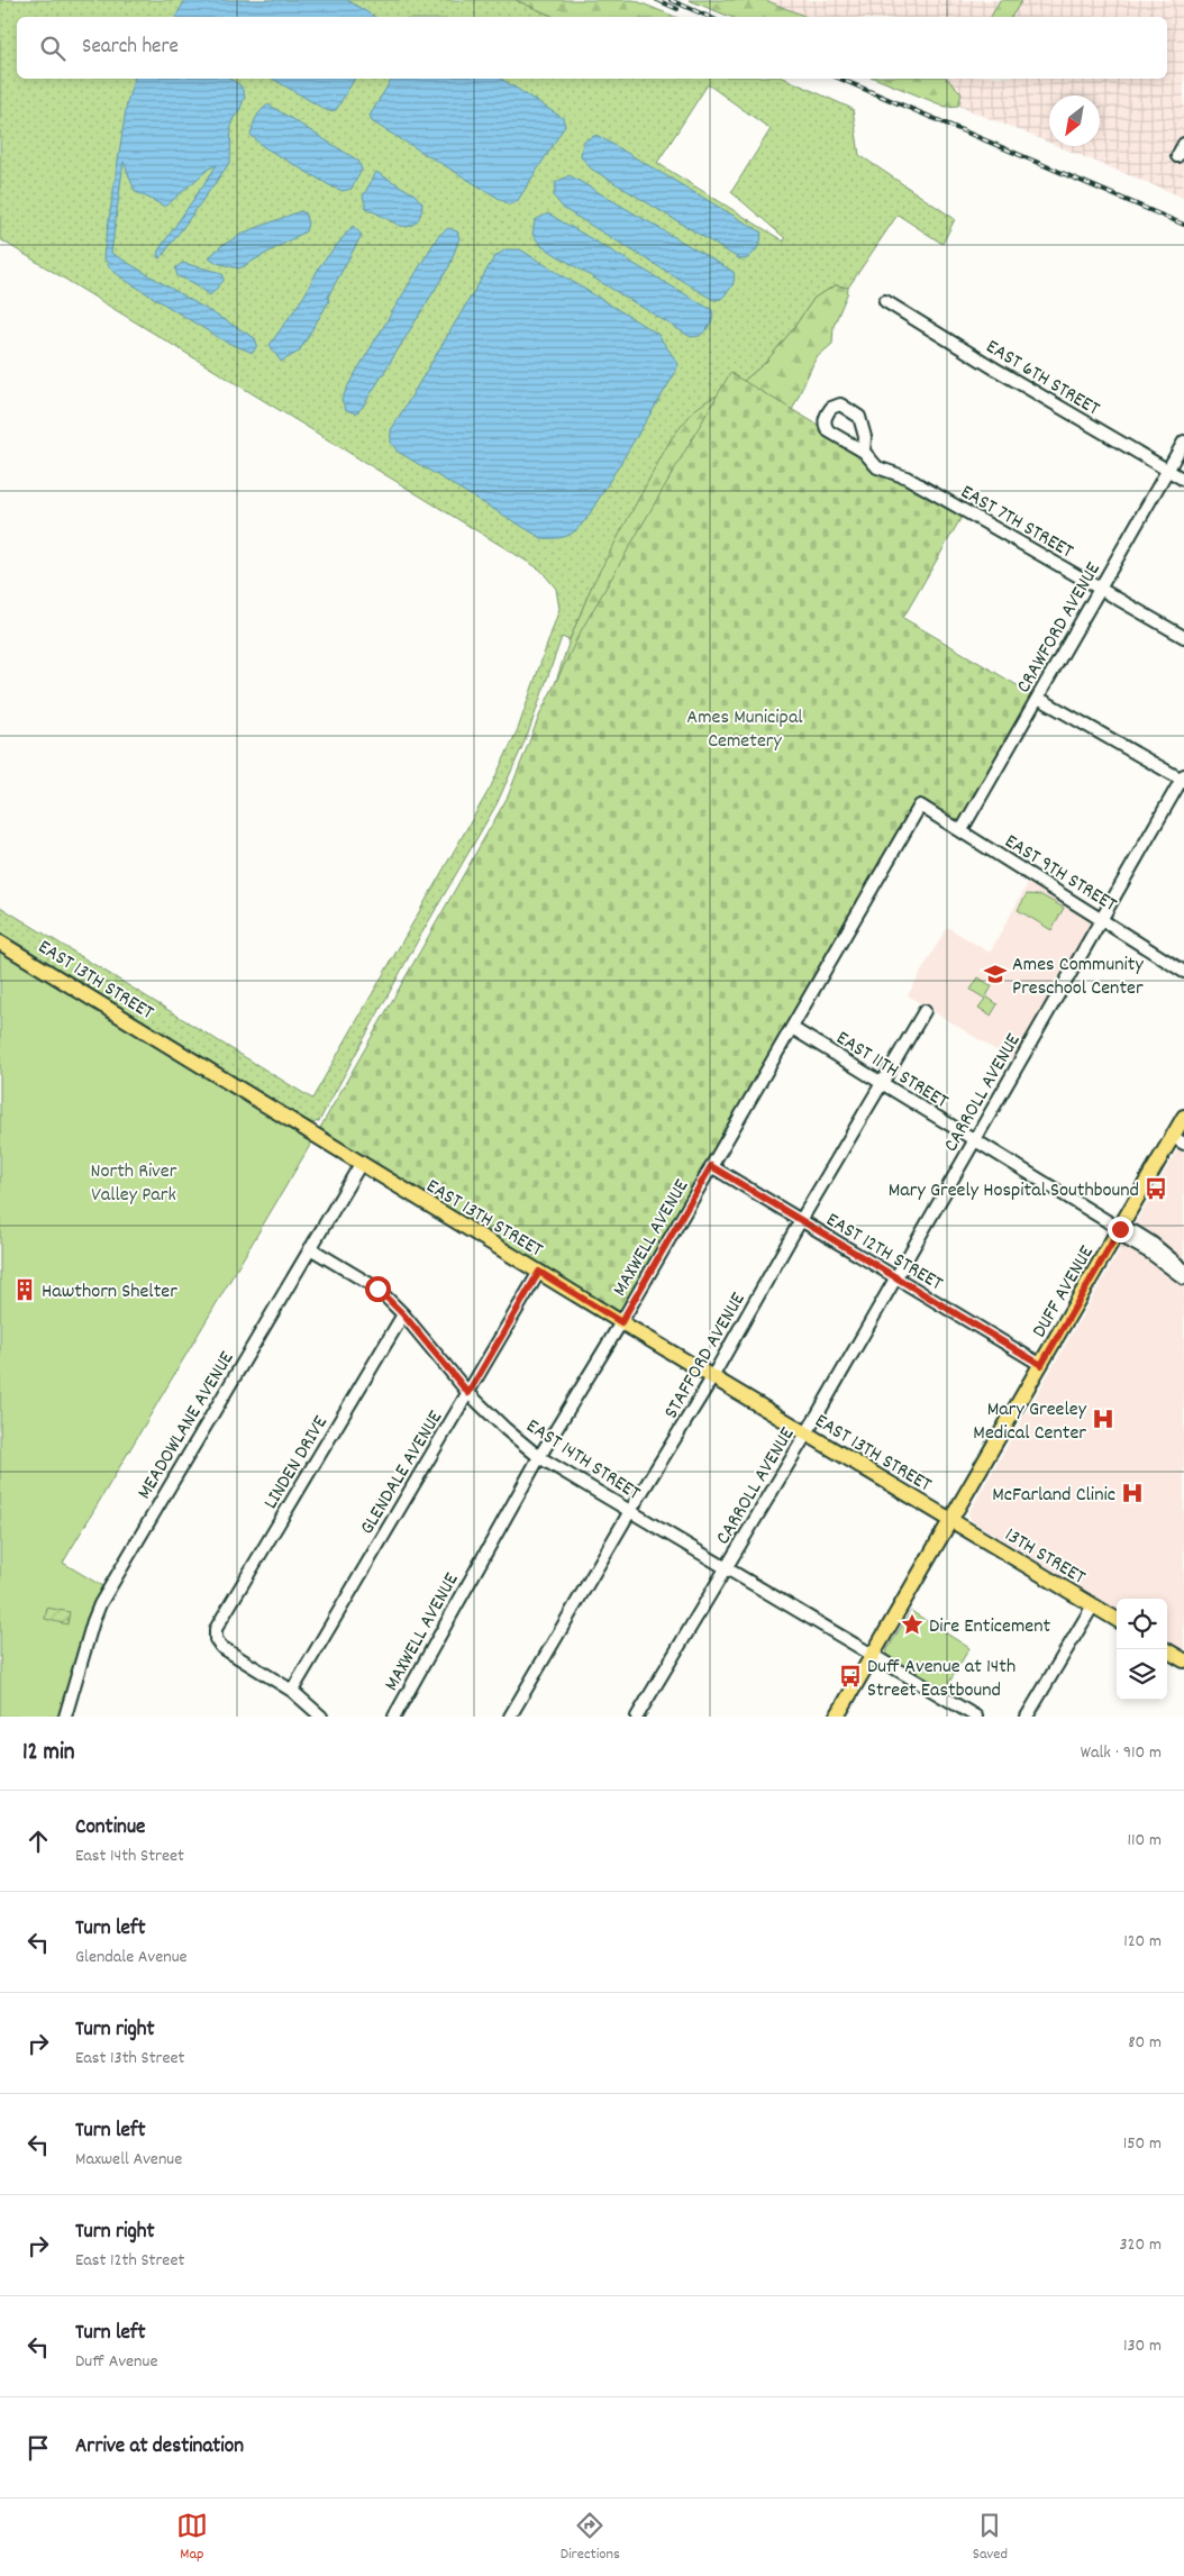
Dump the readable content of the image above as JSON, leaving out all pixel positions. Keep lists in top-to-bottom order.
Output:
{
  "streets": {
    "main road": ["EAST 13TH STREET", "DUFF AVENUE", "13TH STREET"],
    "street": [
      "EAST 6TH STREET",
      "EAST 7TH STREET",
      "CRAWFORD AVENUE",
      "EAST 9TH STREET",
      "EAST 11TH STREET",
      "CARROLL AVENUE",
      "MAXWELL AVENUE",
      "EAST 12TH STREET",
      "STAFFORD AVENUE",
      "MEADOWLANE AVENUE",
      "EAST 14TH STREET",
      "LINDEN DRIVE",
      "GLENDALE AVENUE"
    ]
  },
  "crossings": [
    ["EAST 6TH STREET", "CRAWFORD AVENUE"],
    ["EAST 7TH STREET", "CRAWFORD AVENUE"],
    ["CRAWFORD AVENUE", "EAST 9TH STREET"],
    ["EAST 9TH STREET", "CARROLL AVENUE"],
    ["EAST 9TH STREET", "MAXWELL AVENUE"],
    ["EAST 13TH STREET", "CARROLL AVENUE"],
    ["EAST 13TH STREET", "MAXWELL AVENUE"],
    ["EAST 13TH STREET", "DUFF AVENUE"],
    ["EAST 13TH STREET", "STAFFORD AVENUE"],
    ["EAST 13TH STREET", "MEADOWLANE AVENUE"],
    ["EAST 13TH STREET", "GLENDALE AVENUE"],
    ["EAST 13TH STREET", "13TH STREET"],
    ["EAST 11TH STREET", "CARROLL AVENUE"],
    ["EAST 11TH STREET", "MAXWELL AVENUE"],
    ["EAST 11TH STREET", "DUFF AVENUE"],
    ["EAST 11TH STREET", "STAFFORD AVENUE"],
    ["CARROLL AVENUE", "EAST 12TH STREET"],
    ["CARROLL AVENUE", "EAST 14TH STREET"],
    ["MAXWELL AVENUE", "EAST 12TH STREET"],
    ["MAXWELL AVENUE", "EAST 14TH STREET"],
    ["EAST 12TH STREET", "DUFF AVENUE"],
    ["EAST 12TH STREET", "STAFFORD AVENUE"],
    ["DUFF AVENUE", "EAST 14TH STREET"],
    ["DUFF AVENUE", "13TH STREET"],
    ["STAFFORD AVENUE", "EAST 14TH STREET"],
    ["MEADOWLANE AVENUE", "EAST 14TH STREET"],
    ["EAST 14TH STREET", "LINDEN DRIVE"],
    ["EAST 14TH STREET", "GLENDALE AVENUE"],
    ["LINDEN DRIVE", "GLENDALE AVENUE"]
  ],
  "parks": ["Ames Municipal Cemetery", "North River Valley Park"],
  "places": {
    "school or university": ["Ames Community Preschool Center"],
    "bus stop": ["Mary Greely Hospital Southbound", "Duff Avenue at 14th Street Eastbound"],
    "building": ["Hawthorn Shelter"],
    "hospital": ["Mary Greeley Medical Center", "McFarland Clinic"],
    "place": ["Dire Enticement"]
  },
  "north": "bottom left",
  "page": {
    "search": "Search here",
    "heading": ["12 min", "Walk · 910 m"],
    "list": [
      ["Continue", "East 14th Street", "110 m"],
      ["Turn left", "Glendale Avenue", "120 m"],
      ["Turn right", "East 13th Street", "80 m"],
      ["Turn left", "Maxwell Avenue", "150 m"],
      ["Turn right", "East 12th Street", "320 m"],
      ["Turn left", "Duff Avenue", "130 m"],
      "Arrive at destination"
    ],
    "nav": ["Map", "Directions", "Saved"]
  }
}
